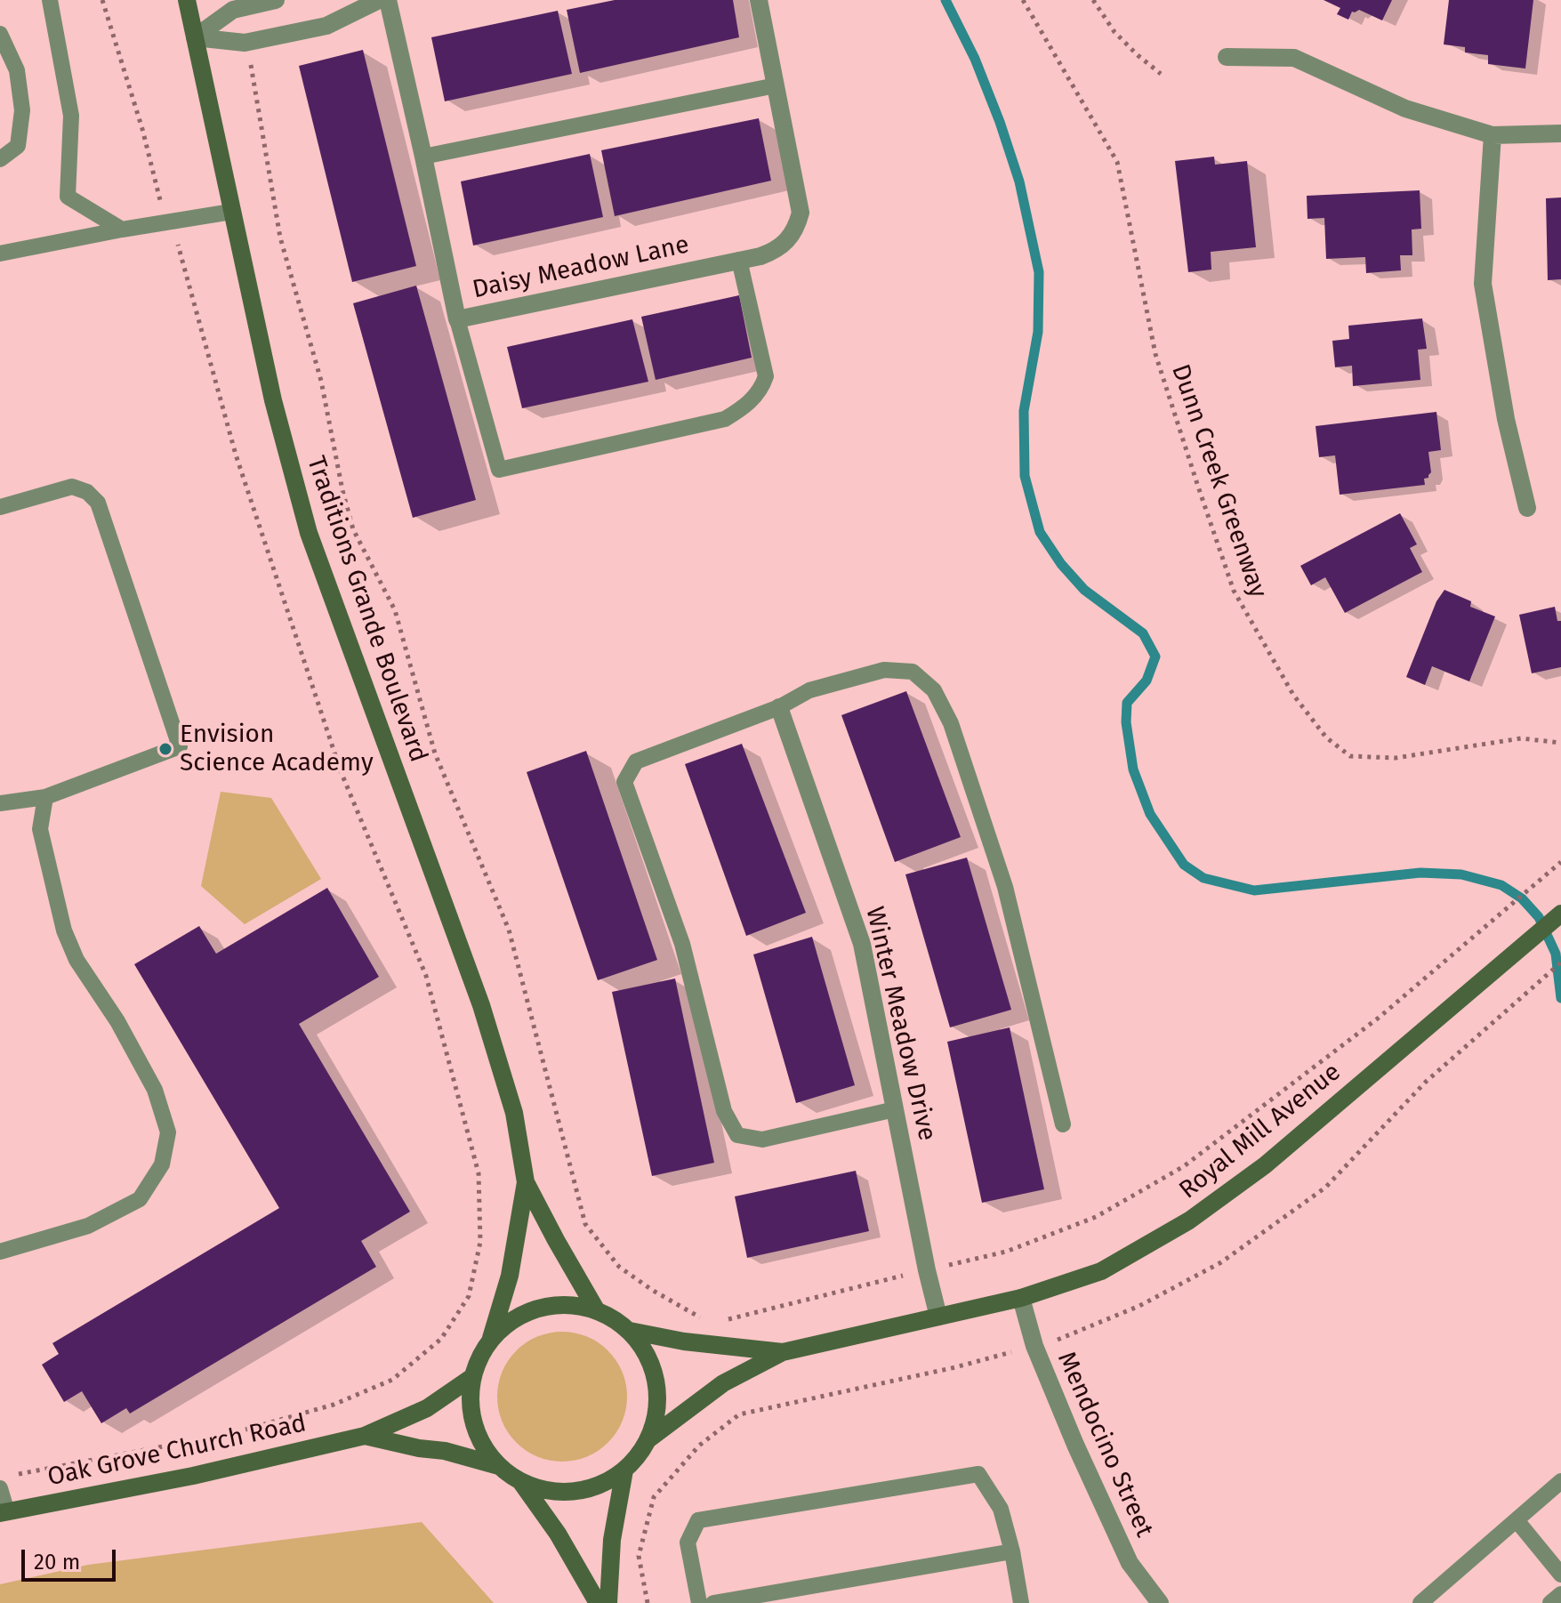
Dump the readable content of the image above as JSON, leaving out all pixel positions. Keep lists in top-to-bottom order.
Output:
{
  "streets": {
    "main road": ["Traditions Grande Boulevard", "Royal Mill Avenue", "Oak Grove Church Road"],
    "street": ["Daisy Meadow Lane", "Winter Meadow Drive", "Mendocino Street"],
    "path": ["Dunn Creek Greenway"]
  },
  "crossings": [
    ["Traditions Grande Boulevard", "Royal Mill Avenue"],
    ["Traditions Grande Boulevard", "Oak Grove Church Road"],
    ["Winter Meadow Drive", "Royal Mill Avenue"],
    ["Royal Mill Avenue", "Mendocino Street"],
    ["Royal Mill Avenue", "Oak Grove Church Road"]
  ],
  "places": ["Envision Science Academy"],
  "scale_bar": "20 m"
}
